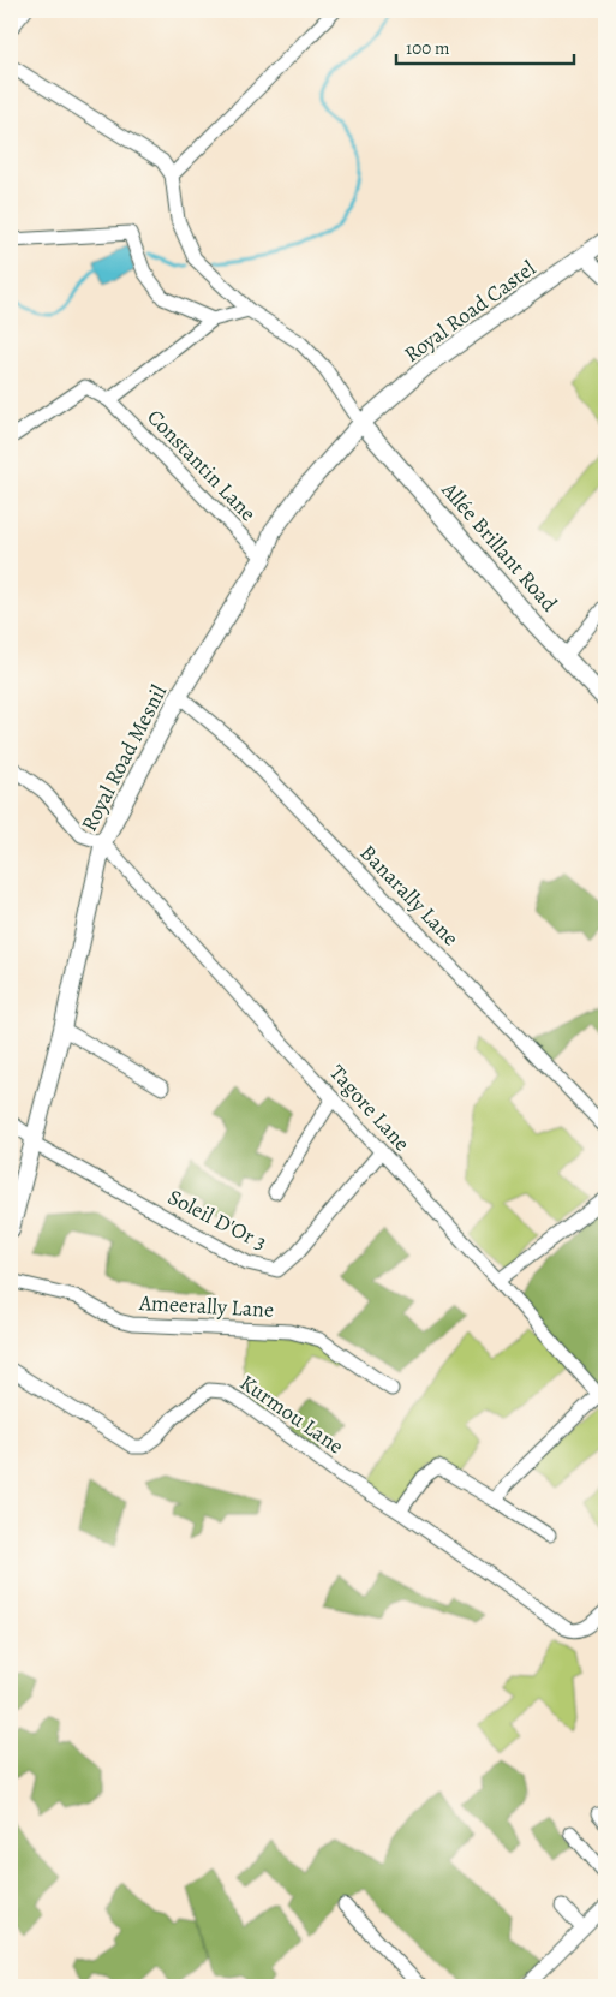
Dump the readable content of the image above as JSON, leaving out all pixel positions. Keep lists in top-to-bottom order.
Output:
{
  "streets": {
    "main road": ["Royal Road Castel", "Allée Brillant Road", "Royal Road Mesnil"],
    "street": [
      "Constantin Lane",
      "Banarally Lane",
      "Tagore Lane",
      "Soleil D'Or 3",
      "Ameerally Lane",
      "Kurmou Lane"
    ]
  },
  "crossings": [
    ["Royal Road Castel", "Allée Brillant Road"],
    ["Royal Road Castel", "Royal Road Mesnil"],
    ["Constantin Lane", "Royal Road Mesnil"],
    ["Allée Brillant Road", "Royal Road Mesnil"],
    ["Royal Road Mesnil", "Banarally Lane"],
    ["Royal Road Mesnil", "Tagore Lane"],
    ["Royal Road Mesnil", "Soleil D'Or 3"],
    ["Tagore Lane", "Soleil D'Or 3"]
  ],
  "scale_bar": "100 m"
}
